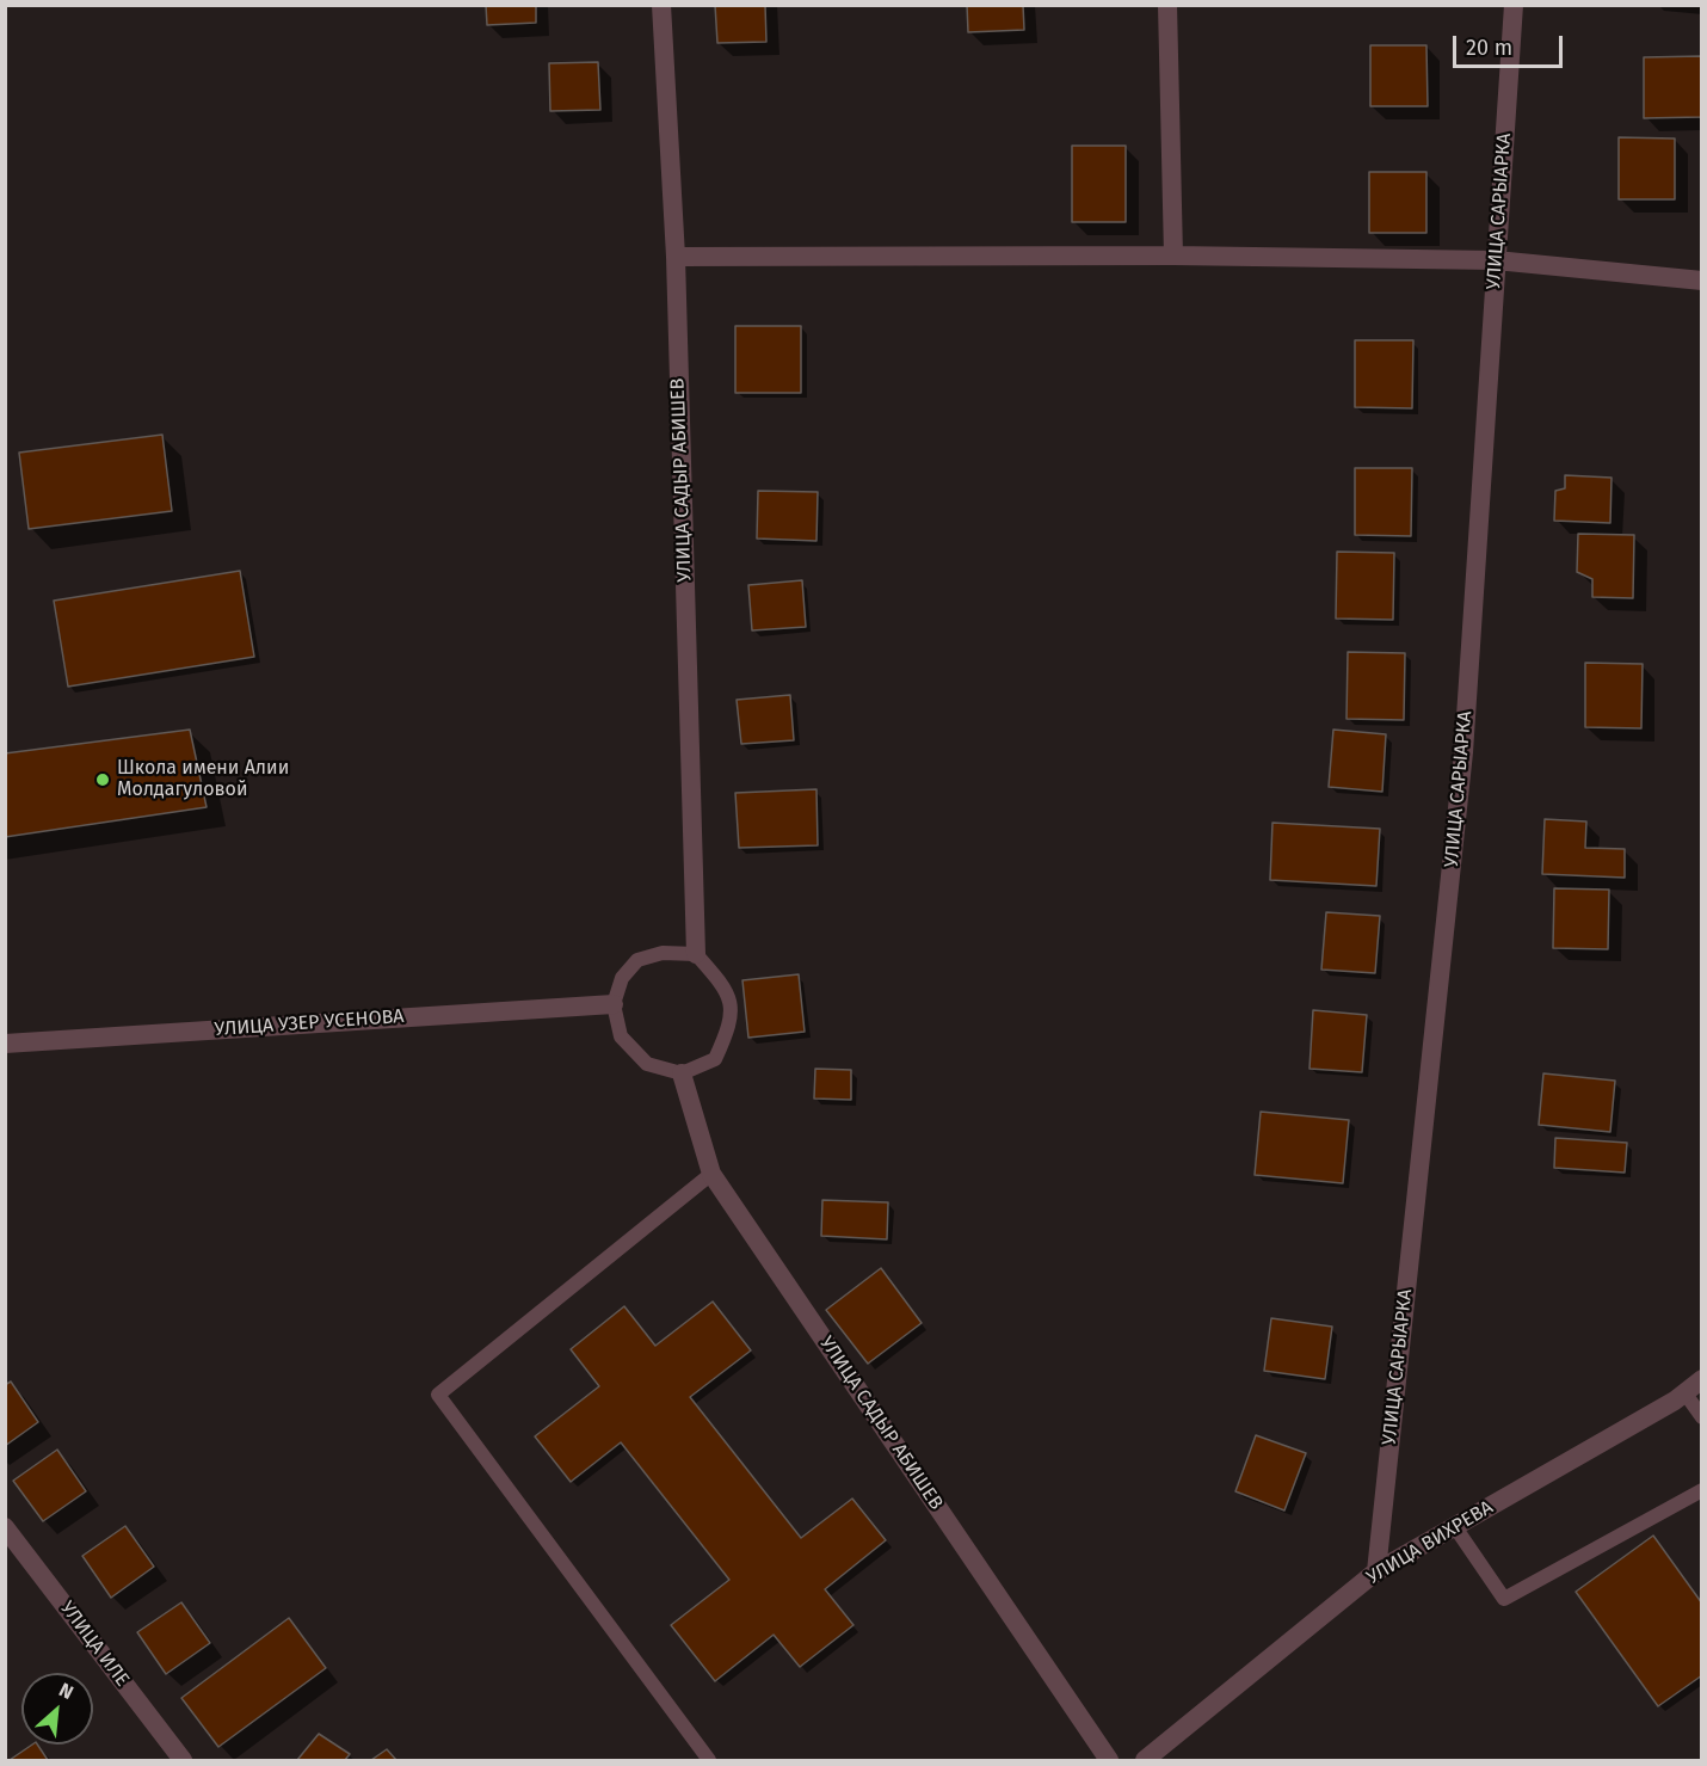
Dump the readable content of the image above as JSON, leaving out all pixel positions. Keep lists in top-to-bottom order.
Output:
{
  "streets": {
    "street": [
      "УЛИЦА САРЫАРКА",
      "УЛИЦА САДЫР АБИШЕВ",
      "УЛИЦА УЗЕР УСЕНОВА",
      "УЛИЦА ВИХРЕВА",
      "УЛИЦА ИЛЕ"
    ]
  },
  "crossings": [
    ["УЛИЦА САРЫАРКА", "УЛИЦА ВИХРЕВА"],
    ["УЛИЦА САДЫР АБИШЕВ", "УЛИЦА УЗЕР УСЕНОВА"]
  ],
  "places": ["Школа имени Алии Молдагуловой"],
  "scale_bar": "20 m",
  "north": "top right"
}
